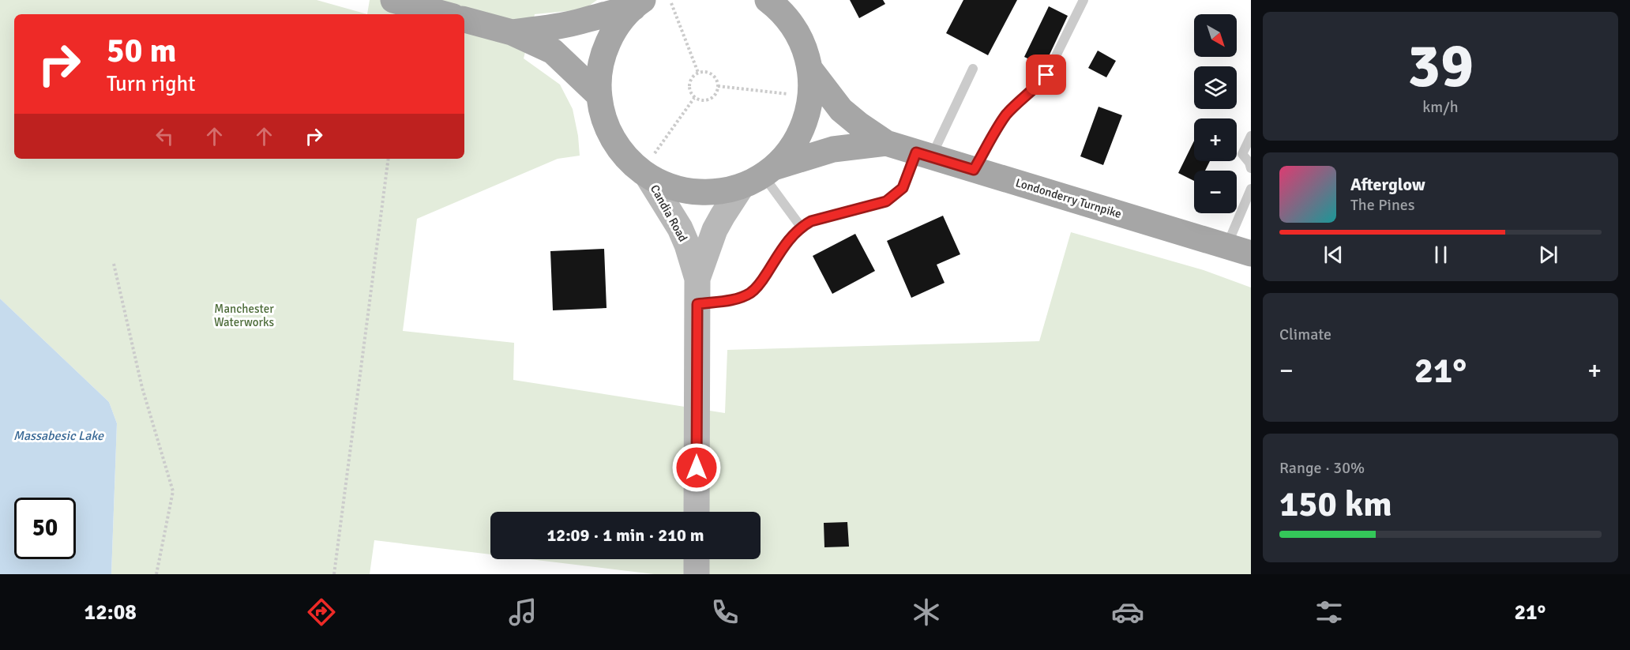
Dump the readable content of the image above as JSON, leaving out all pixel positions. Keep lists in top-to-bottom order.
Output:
{
  "streets": {
    "main road": ["Londonderry Turnpike", "Candia Road"]
  },
  "crossings": [
    ["Londonderry Turnpike", "Candia Road"]
  ],
  "water": ["Massabesic Lake"],
  "parks": ["Manchester Waterworks"],
  "north": "bottom right",
  "page": {
    "tile": [
      ["39", "km/h"],
      "Climate",
      ["Range · 30%", "150 km"]
    ],
    "map_buttons": ["+", "−"],
    "turn": ["50 m", "Turn right"],
    "song": ["Afterglow", "The Pines"],
    "heat": ["−", "21°", "+"],
    "limit": "50",
    "trip": "12:09 · 1 min · 210 m",
    "tabs": ["12:08", "21°"]
  }
}
